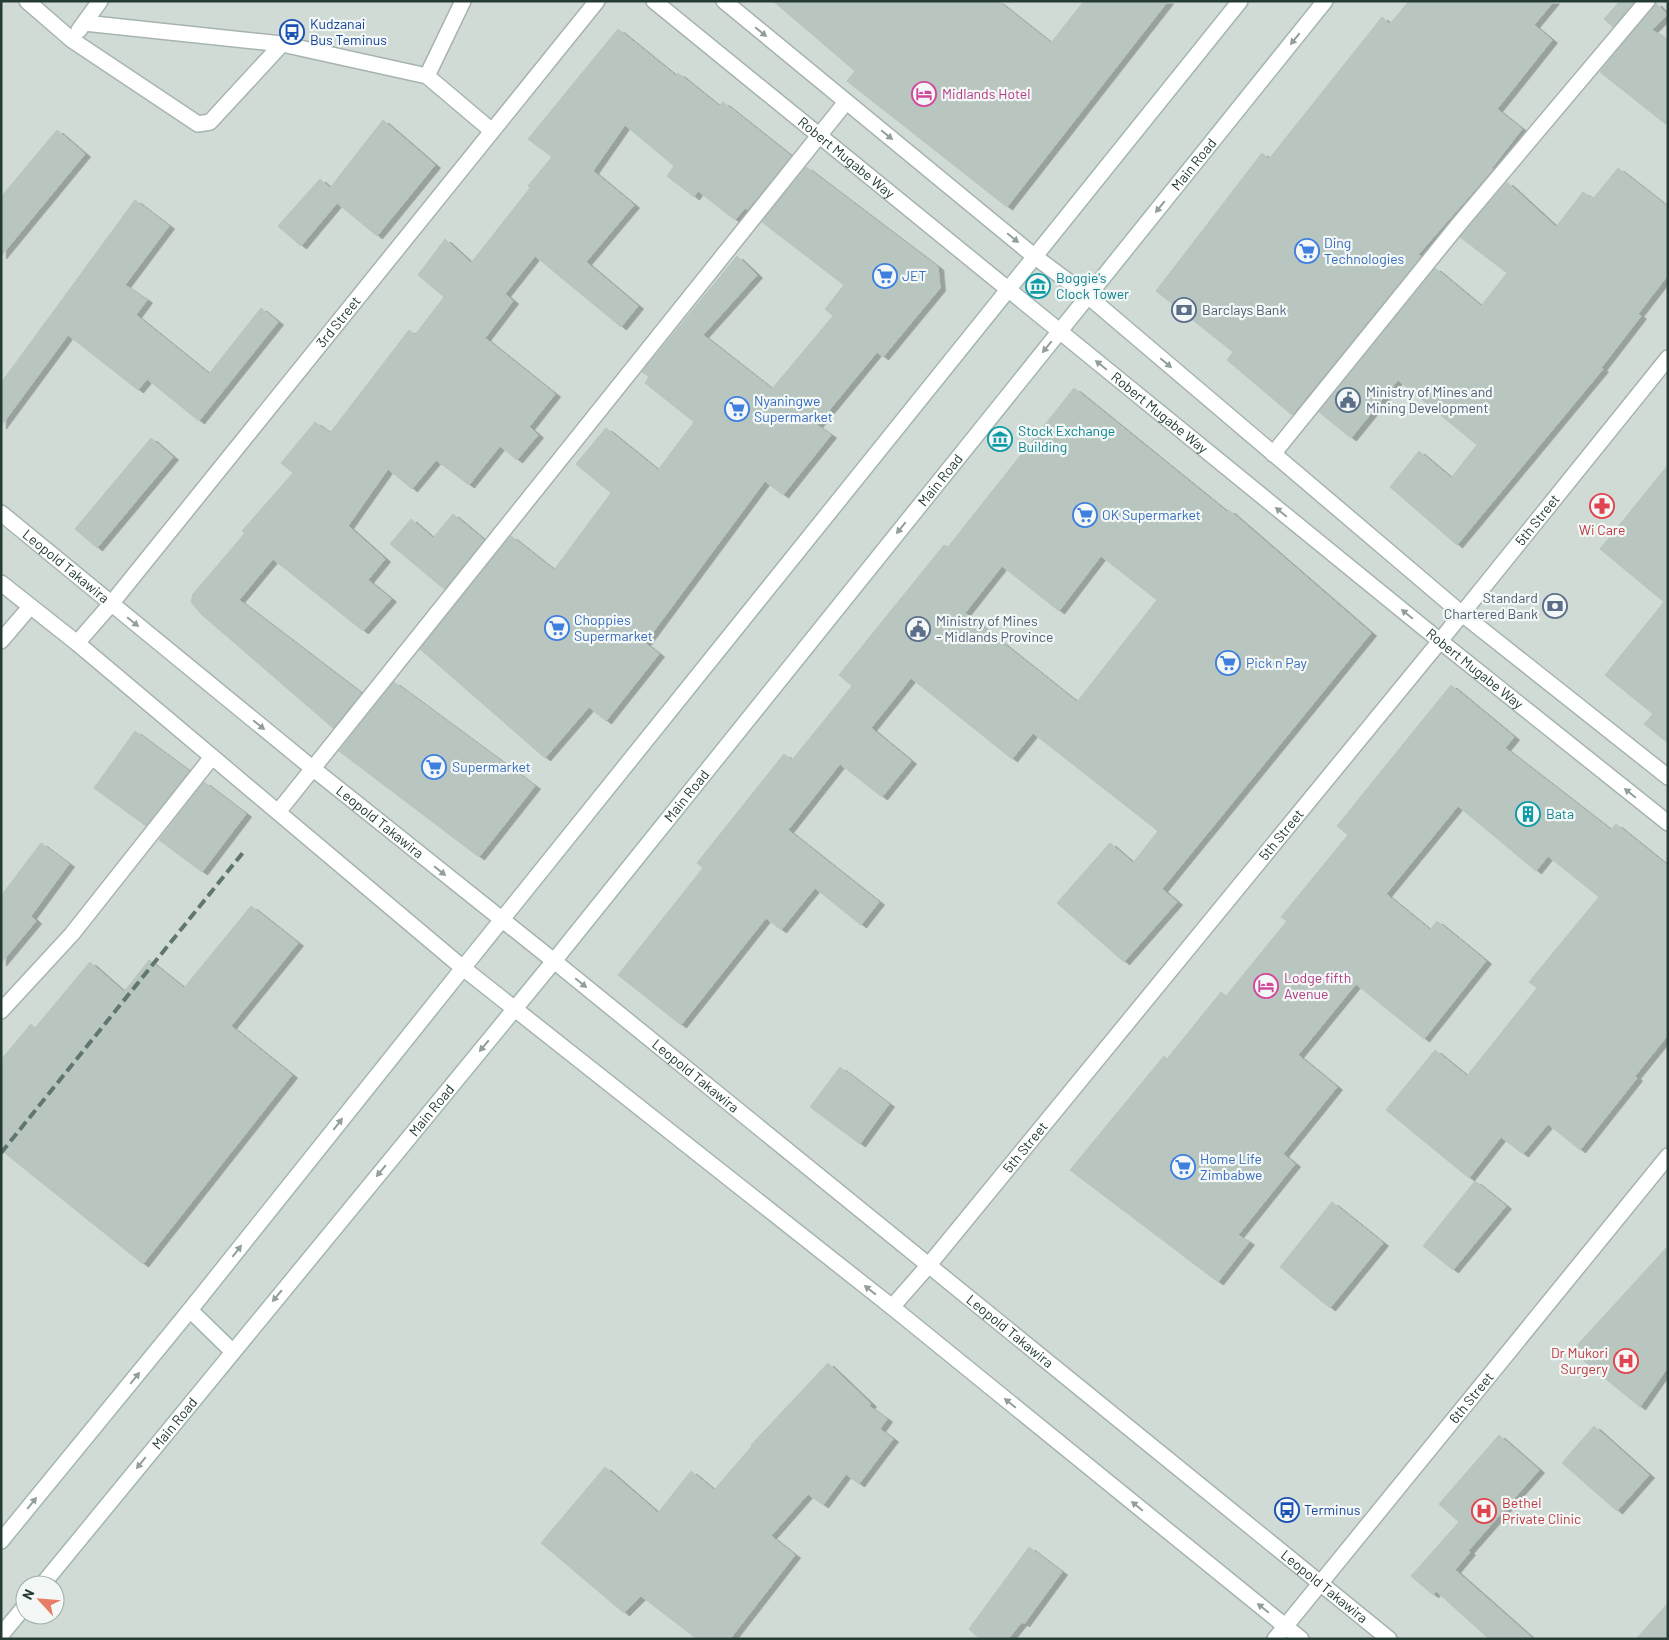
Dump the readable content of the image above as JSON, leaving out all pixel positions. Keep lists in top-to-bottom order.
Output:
{
  "streets": {
    "street": [
      "Robert Mugabe Way",
      "Main Road",
      "3rd Street",
      "5th Street",
      "Leopold Takawira",
      "6th Street"
    ]
  },
  "crossings": [
    ["Robert Mugabe Way", "Main Road"],
    ["Robert Mugabe Way", "5th Street"],
    ["Main Road", "Leopold Takawira"],
    ["3rd Street", "Leopold Takawira"],
    ["5th Street", "Leopold Takawira"],
    ["Leopold Takawira", "6th Street"]
  ],
  "places": {
    "bus stop": ["Kudzanai Bus Teminus", "Terminus"],
    "hotel": ["Midlands Hotel", "Lodge fifth Avenue"],
    "supermarket": [
      "Ding Technologies",
      "JET",
      "Nyaningwe Supermarket",
      "OK Supermarket",
      "Choppies Supermarket",
      "Pick n Pay",
      "Supermarket",
      "Home Life Zimbabwe"
    ],
    "museum": ["Boggie's Clock Tower", "Stock Exchange Building"],
    "bank": ["Barclays Bank", "Standard Chartered Bank"],
    "public building": ["Ministry of Mines and Mining Development", "Ministry of Mines - Midlands Province"],
    "pharmacy": ["Wi Care"],
    "building": ["Bata"],
    "hospital": ["Dr Mukori Surgery", "Bethel Private Clinic"]
  },
  "north": "top left"
}
